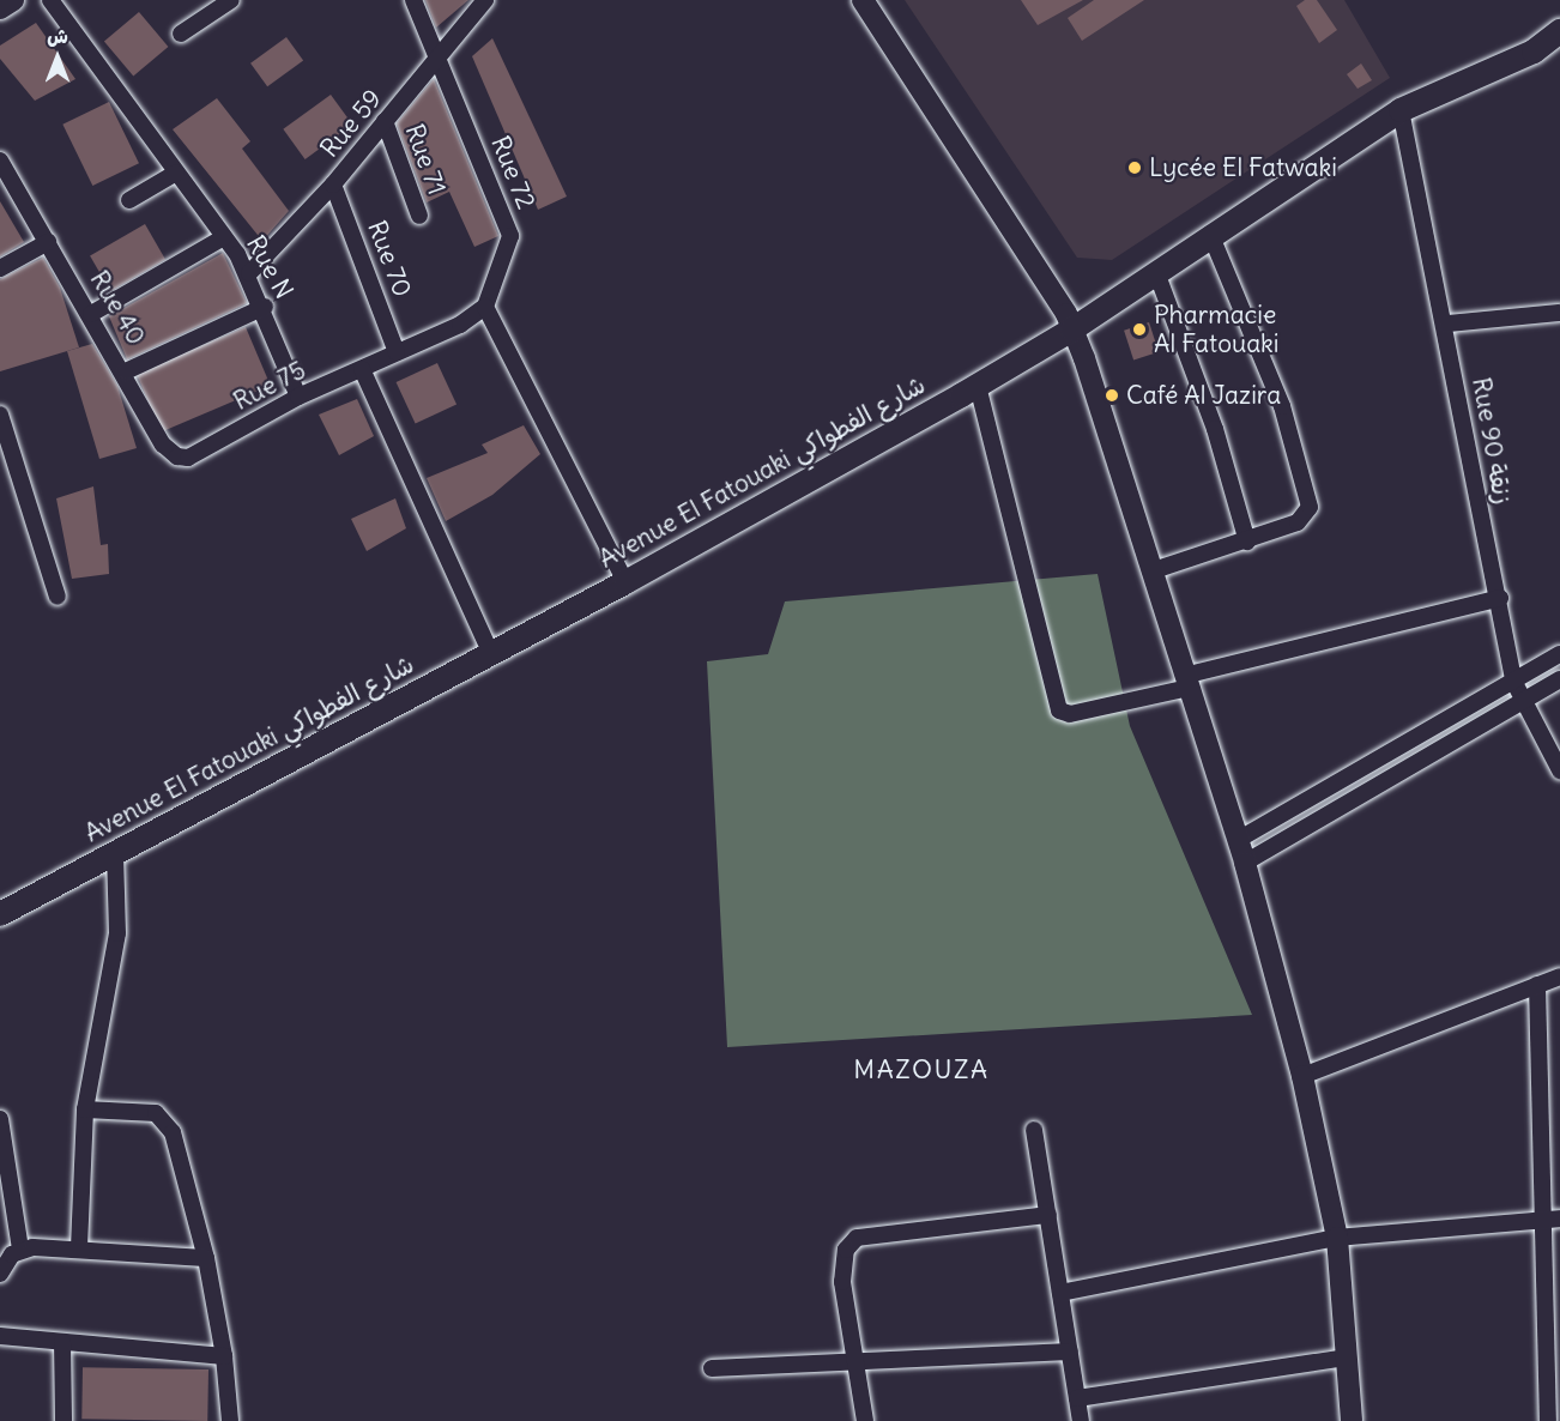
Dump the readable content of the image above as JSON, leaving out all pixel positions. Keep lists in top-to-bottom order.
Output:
{
  "streets": {
    "main road": ["Avenue El Fatouaki شارع الفطواكي"],
    "street": [
      "Rue 59",
      "Rue 71",
      "Rue 72",
      "Rue 70",
      "Rue N",
      "Rue 40",
      "Rue 75",
      "Rue 90 زنقة"
    ]
  },
  "crossings": [
    ["Rue 59", "Rue 71"],
    ["Rue 59", "Rue 72"],
    ["Rue 59", "Rue 70"],
    ["Rue 59", "Rue N"],
    ["Rue 72", "Rue 75"],
    ["Rue 70", "Rue 75"],
    ["Rue N", "Rue 75"],
    ["Rue 40", "Rue 75"],
    ["Rue 90 زنقة", "Avenue El Fatouaki شارع الفطواكي"]
  ],
  "districts": ["MAZOUZA"],
  "places": ["Lycée El Fatwaki", "Pharmacie Al Fatouaki", "Café Al Jazira"],
  "north": "top"
}
